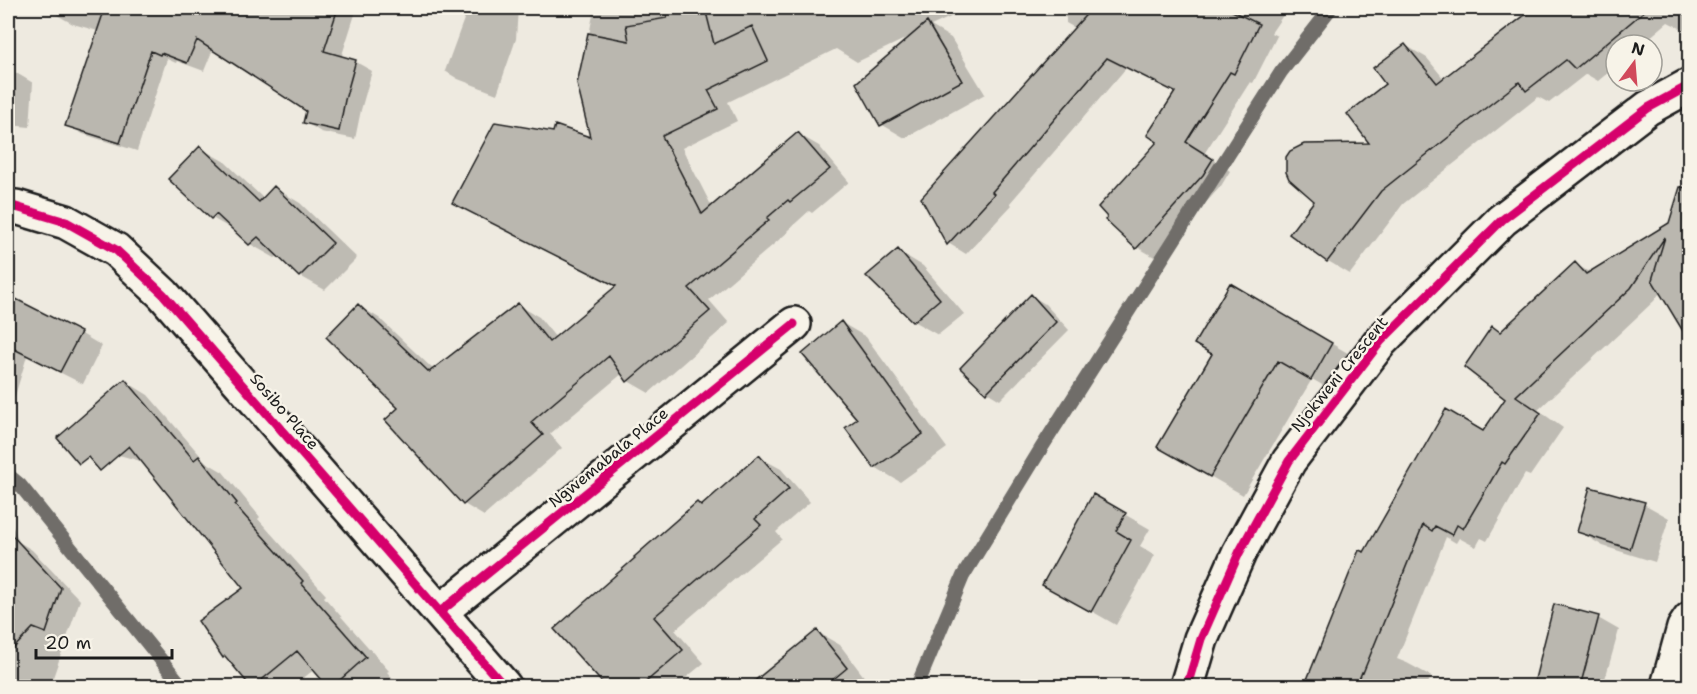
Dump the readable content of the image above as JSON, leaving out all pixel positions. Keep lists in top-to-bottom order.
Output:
{
  "streets": {
    "street": ["Njokweni Crescent", "Sosibo Place", "Ngwemabala Place"]
  },
  "crossings": [
    ["Sosibo Place", "Ngwemabala Place"]
  ],
  "scale_bar": "20 m",
  "north": "top"
}
